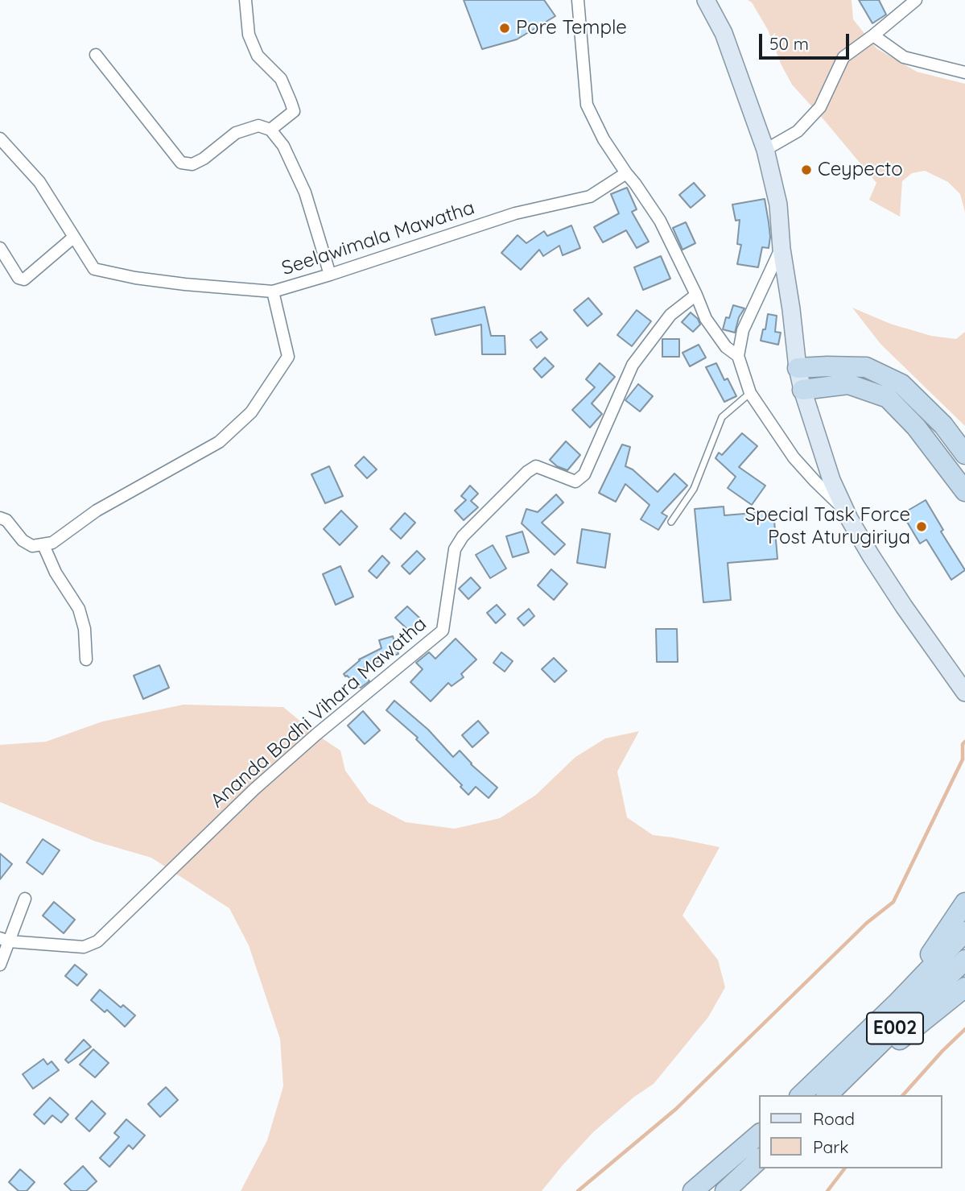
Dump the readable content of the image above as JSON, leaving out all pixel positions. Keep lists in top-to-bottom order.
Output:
{
  "streets": {
    "highway": ["E002"],
    "street": ["Seelawimala Mawatha", "Ananda Bodhi Vihara Mawatha"]
  },
  "places": ["Pore Temple", "Ceypecto", "Special Task Force Post Aturugiriya"],
  "legend": ["Road", "Park"],
  "scale_bar": "50 m"
}
